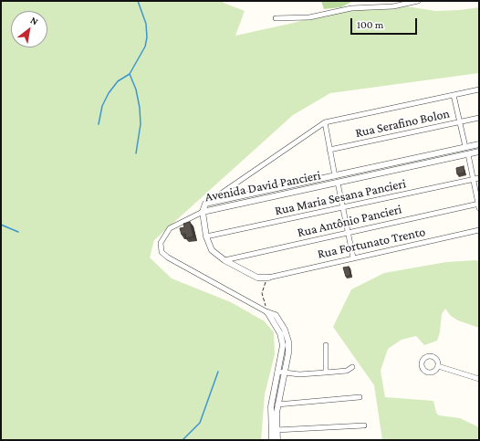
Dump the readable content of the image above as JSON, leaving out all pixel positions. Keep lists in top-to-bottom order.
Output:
{
  "streets": {
    "street": [
      "Rua Serafino Bolon",
      "Avenida David Pancieri",
      "Rua Maria Sesana Pancieri",
      "Rua Antônio Pancieri",
      "Rua Fortunato Trento"
    ]
  },
  "scale_bar": "100 m",
  "north": "top right"
}
